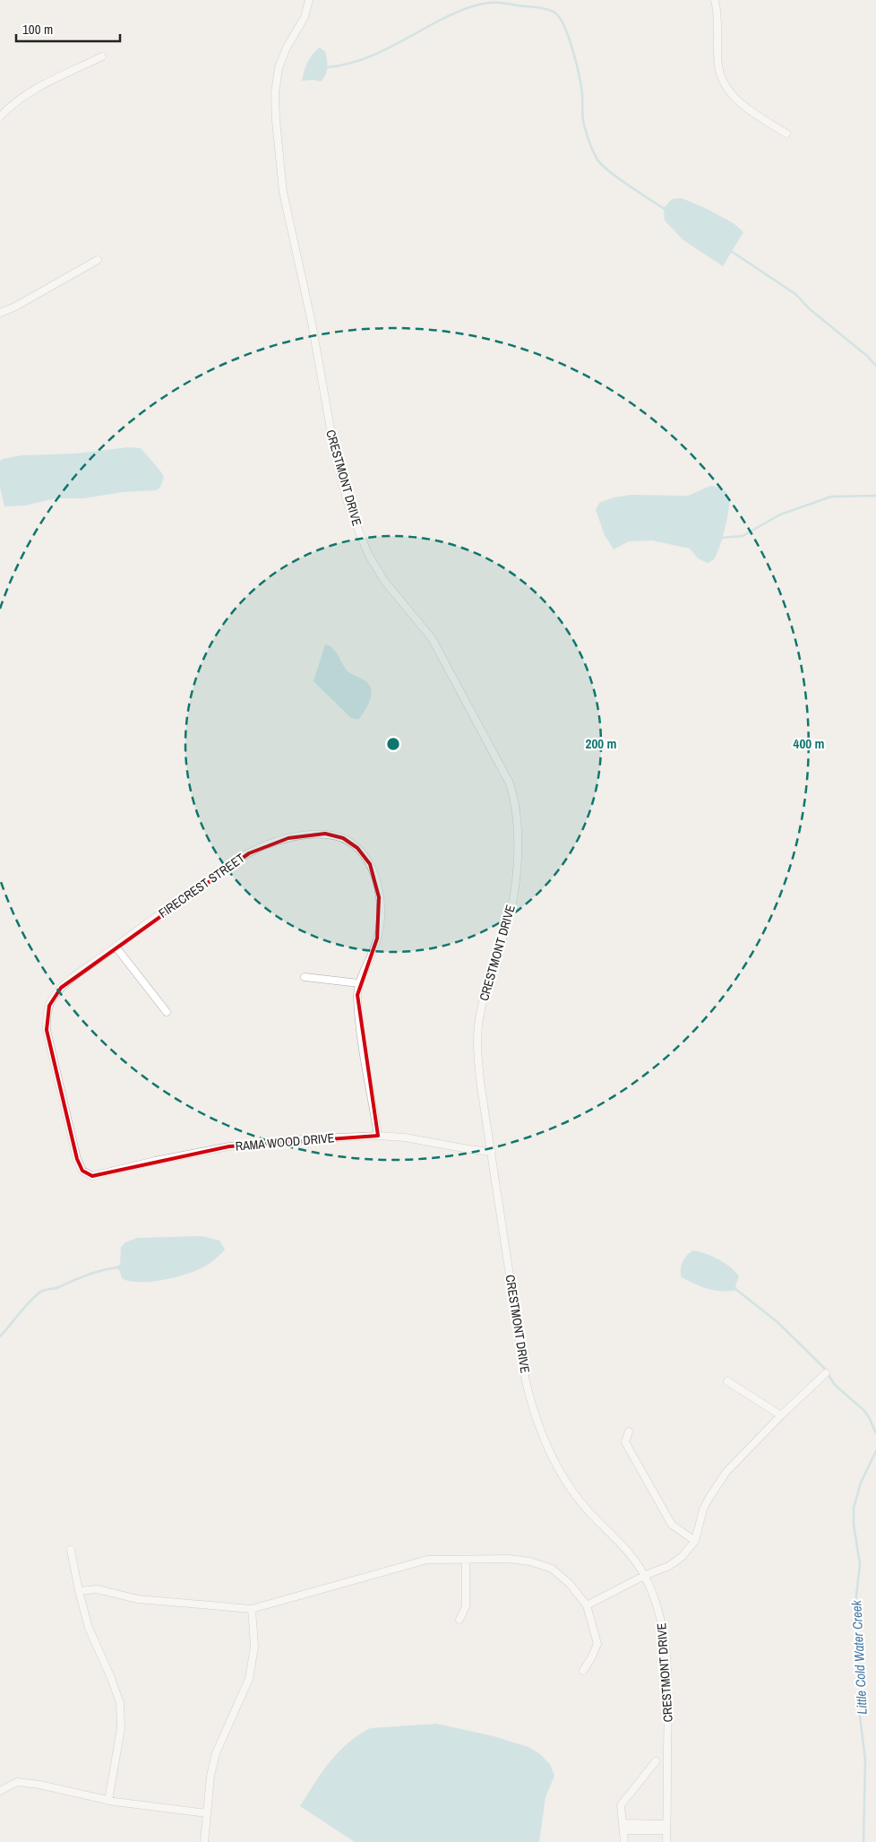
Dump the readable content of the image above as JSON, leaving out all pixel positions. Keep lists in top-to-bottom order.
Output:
{
  "streets": {
    "street": ["CRESTMONT DRIVE", "FIRECREST STREET", "RAMA WOOD DRIVE"]
  },
  "crossings": [
    ["CRESTMONT DRIVE", "RAMA WOOD DRIVE"],
    ["FIRECREST STREET", "RAMA WOOD DRIVE"]
  ],
  "water": ["Little Cold Water Creek"],
  "scale_bar": "100 m",
  "rings": ["200 m", "400 m"]
}
